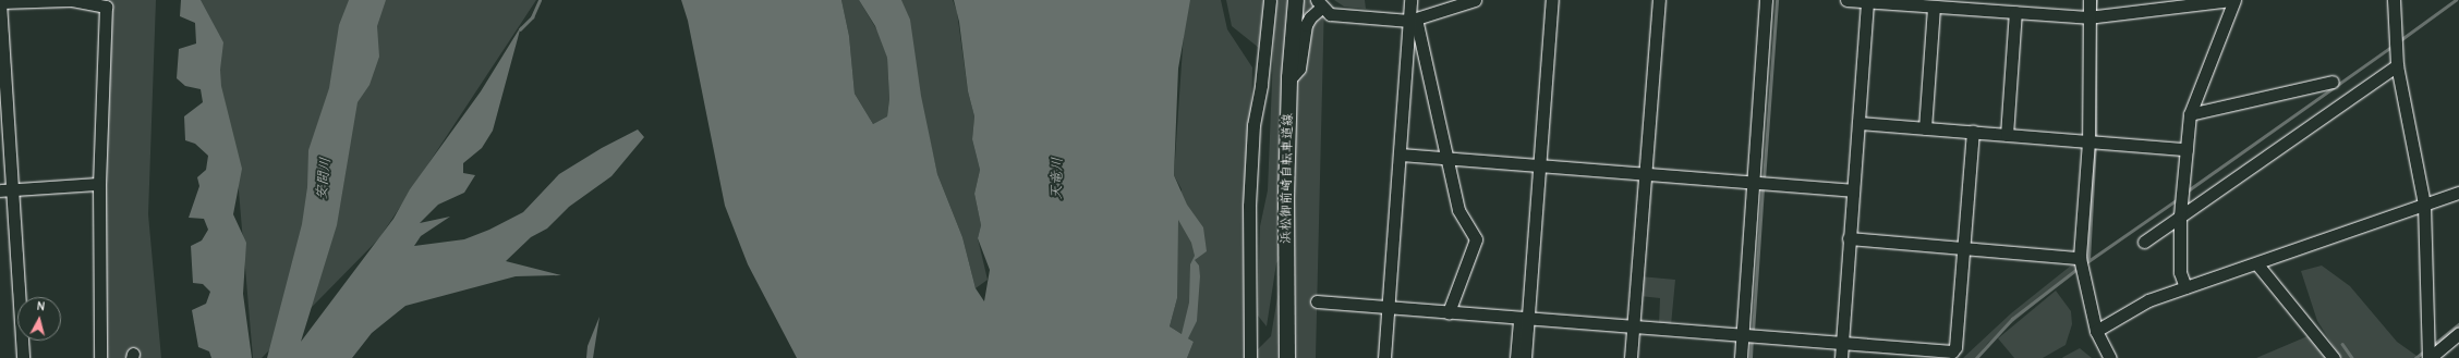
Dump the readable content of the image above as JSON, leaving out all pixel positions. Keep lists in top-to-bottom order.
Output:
{
  "streets": {
    "main road": ["浜松御前崎自転車道線"]
  },
  "water": ["安間川", "天竜川"],
  "north": "top"
}
